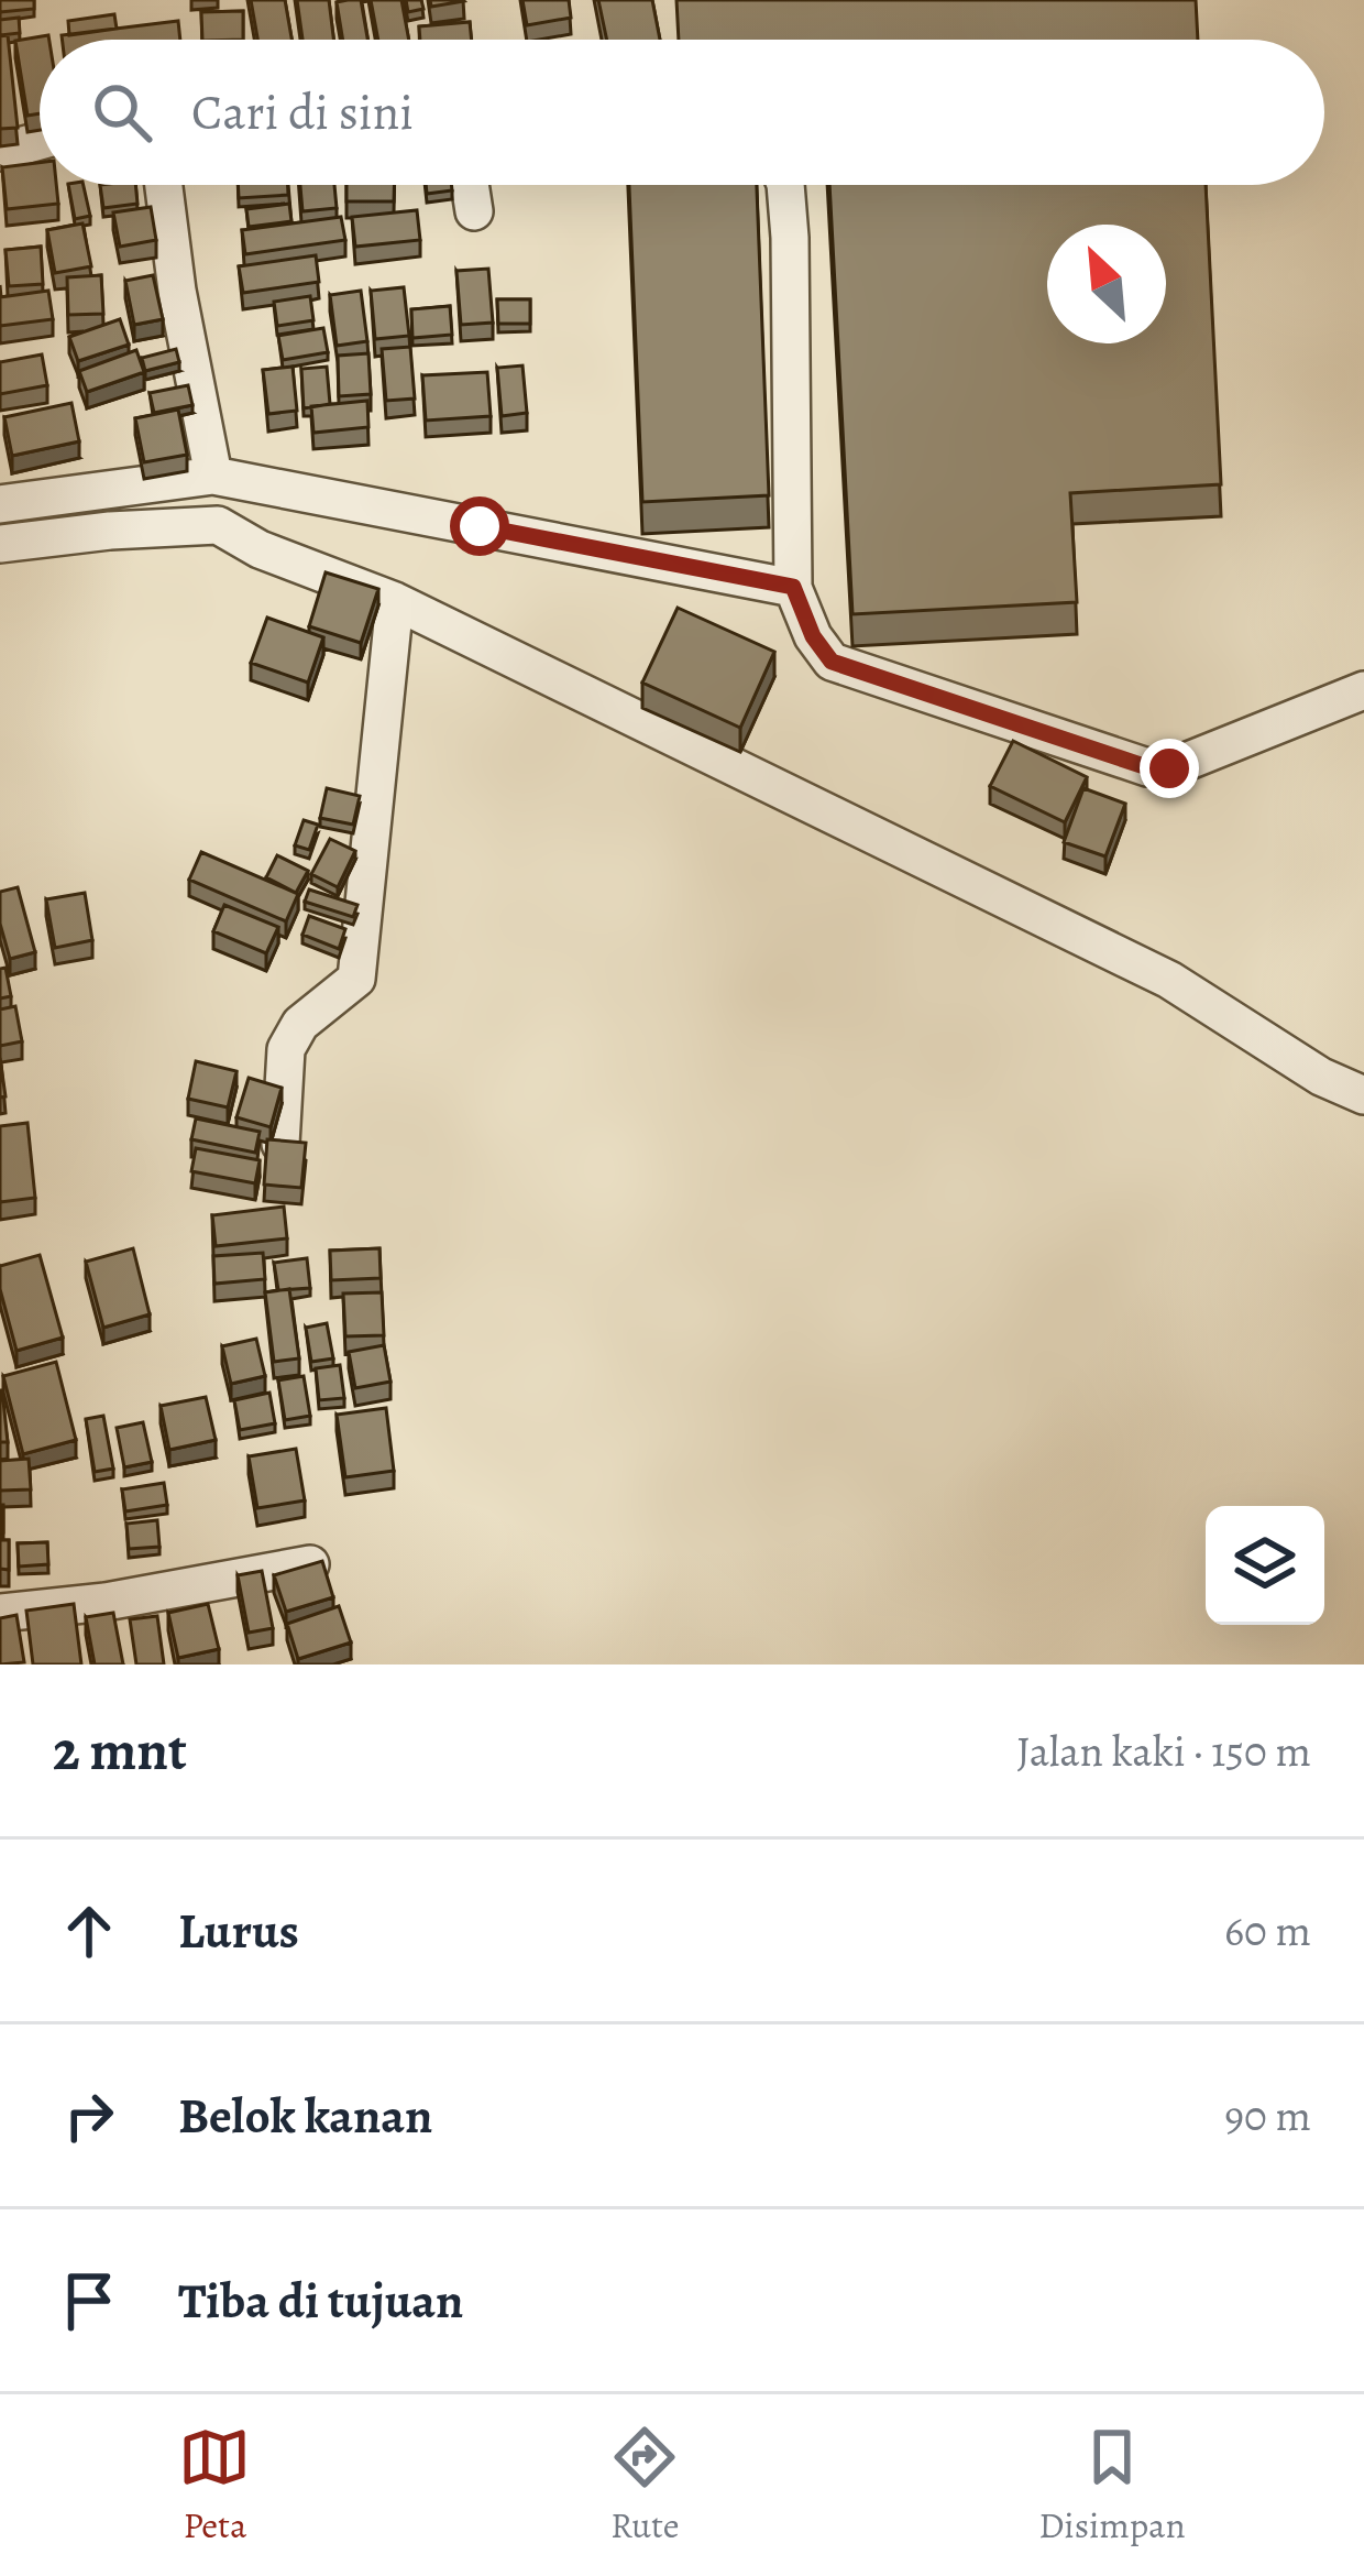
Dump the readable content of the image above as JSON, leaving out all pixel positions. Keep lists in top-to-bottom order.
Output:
{
  "north": "top left",
  "page": {
    "search": "Cari di sini",
    "heading": ["2 mnt", "Jalan kaki · 150 m"],
    "list": [
      ["Lurus", "60 m"],
      ["Belok kanan", "90 m"],
      "Tiba di tujuan"
    ],
    "nav": ["Peta", "Rute", "Disimpan"]
  }
}
